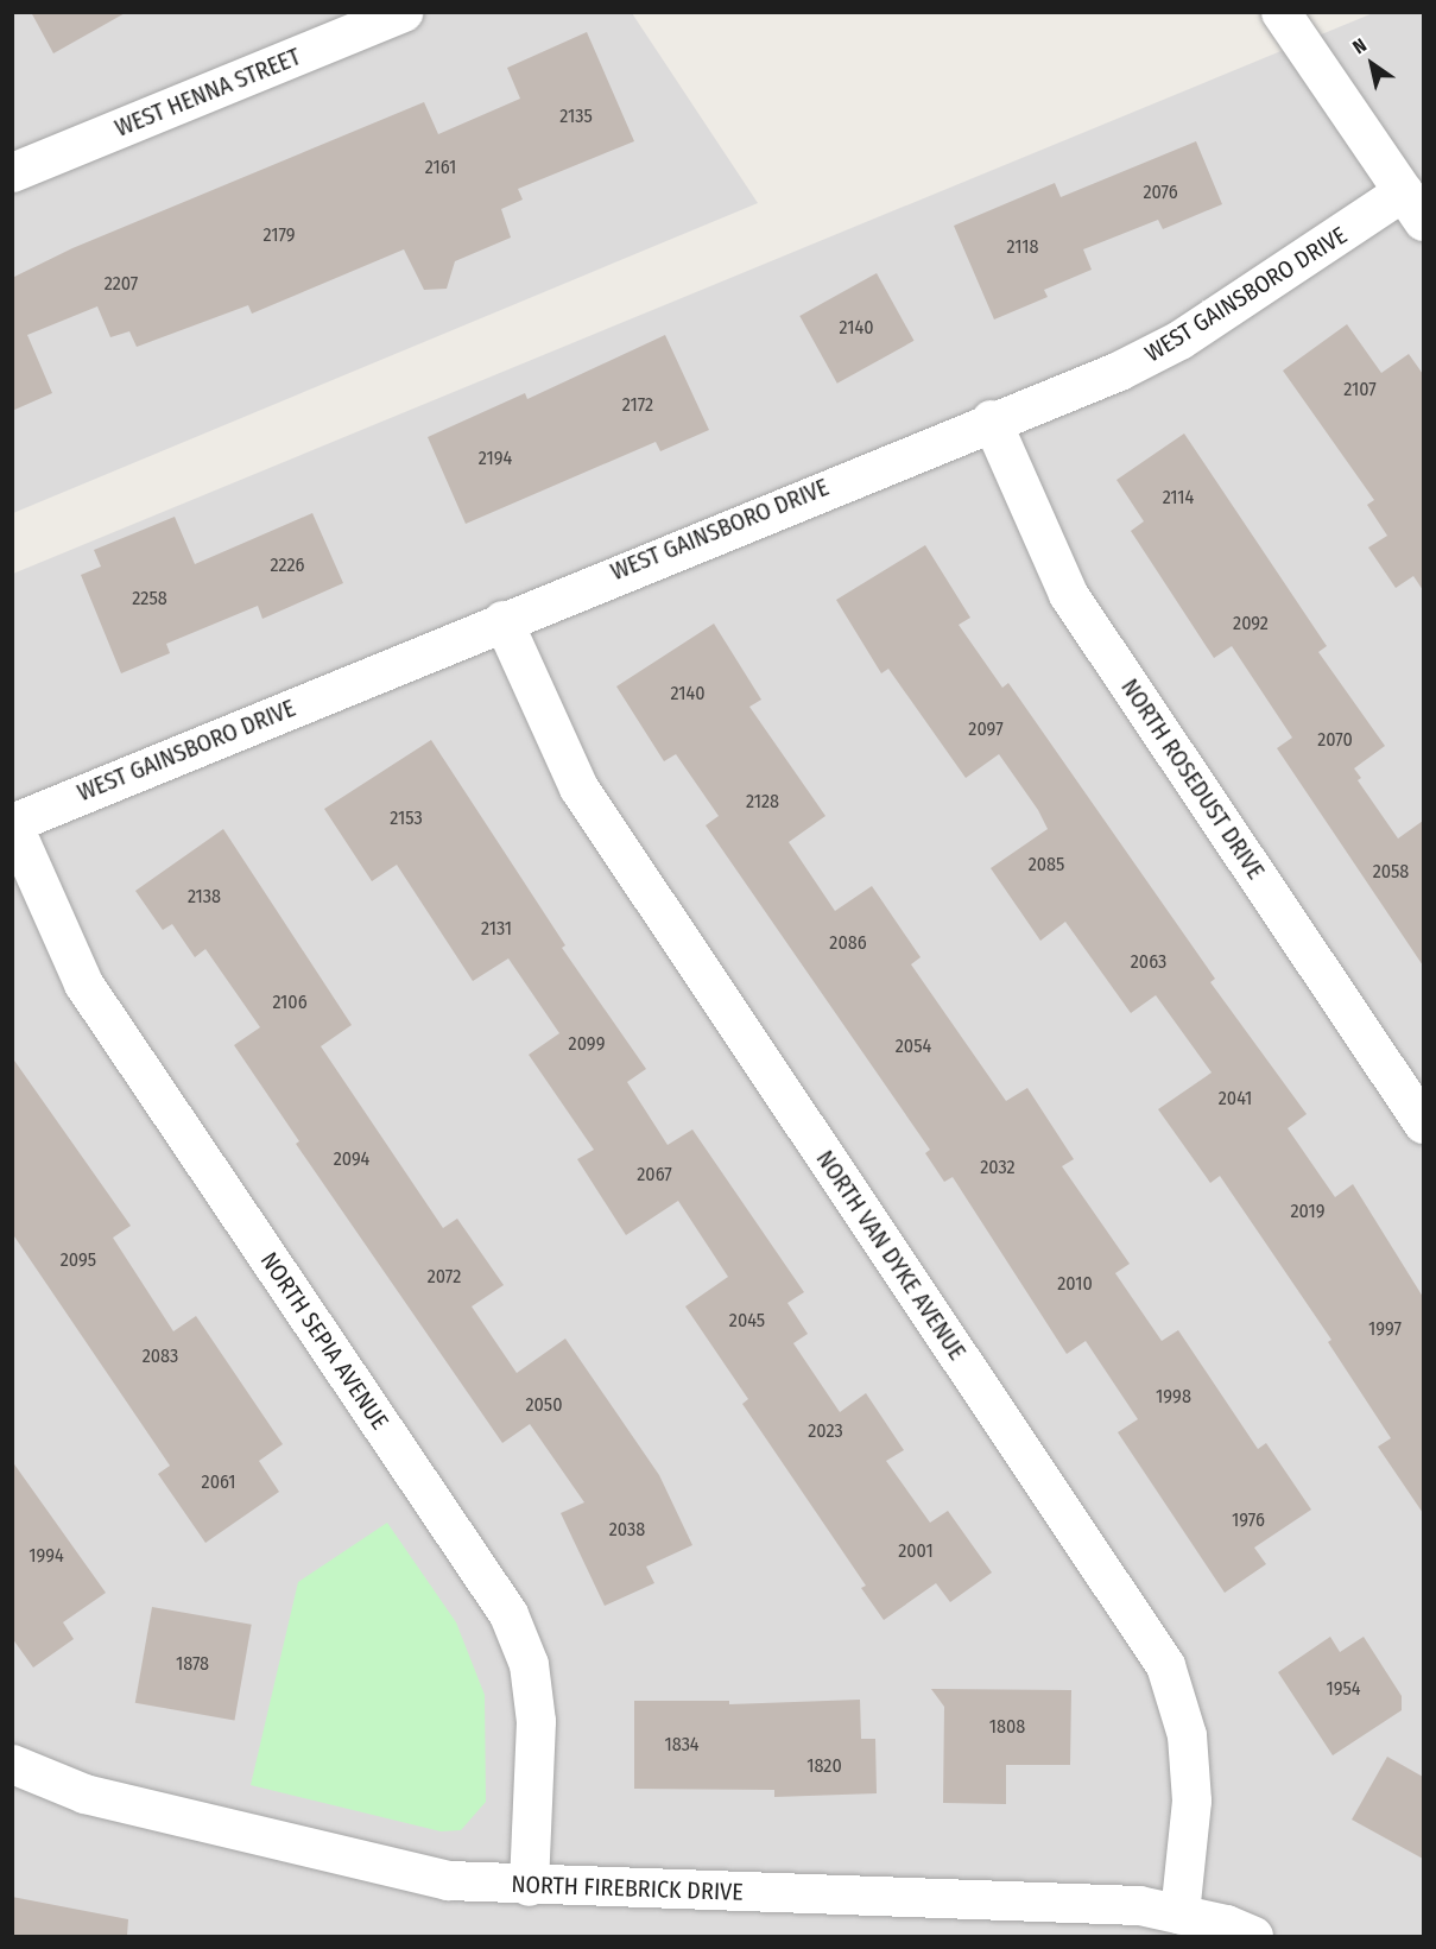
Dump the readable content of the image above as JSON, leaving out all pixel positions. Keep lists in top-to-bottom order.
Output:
{
  "streets": {
    "street": [
      "WEST HENNA STREET",
      "WEST GAINSBORO DRIVE",
      "NORTH ROSEDUST DRIVE",
      "NORTH VAN DYKE AVENUE",
      "NORTH SEPIA AVENUE",
      "NORTH FIREBRICK DRIVE"
    ]
  },
  "crossings": [
    ["WEST GAINSBORO DRIVE", "NORTH ROSEDUST DRIVE"],
    ["WEST GAINSBORO DRIVE", "NORTH VAN DYKE AVENUE"],
    ["WEST GAINSBORO DRIVE", "NORTH SEPIA AVENUE"],
    ["NORTH VAN DYKE AVENUE", "NORTH FIREBRICK DRIVE"],
    ["NORTH SEPIA AVENUE", "NORTH FIREBRICK DRIVE"]
  ],
  "house_numbers": [
    "2135",
    "2161",
    "2076",
    "2179",
    "2118",
    "2207",
    "2140",
    "2107",
    "2172",
    "2194",
    "2114",
    "2226",
    "2258",
    "2092",
    "2140",
    "2097",
    "2070",
    "2128",
    "2153",
    "2085",
    "2058",
    "2138",
    "2131",
    "2086",
    "2063",
    "2106",
    "2099",
    "2054",
    "2041",
    "2094",
    "2032",
    "2067",
    "2019",
    "2095",
    "2072",
    "2010",
    "2045",
    "1997",
    "2083",
    "1998",
    "2050",
    "2023",
    "2061",
    "1976",
    "2038",
    "2001",
    "1994",
    "1878",
    "1954",
    "1808",
    "1834",
    "1820"
  ],
  "north": "top left"
}
